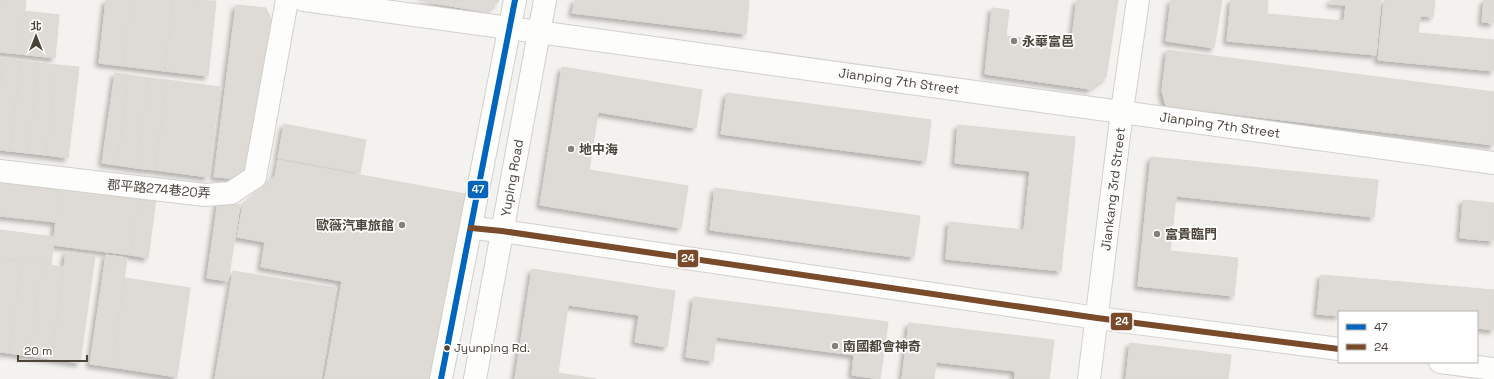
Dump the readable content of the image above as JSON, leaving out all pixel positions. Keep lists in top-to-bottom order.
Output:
{
  "streets": {
    "street": [
      "Jianping 7th Street",
      "Yuping Road",
      "郡平路274巷20弄",
      "Jiankang 3rd Street"
    ]
  },
  "crossings": [
    ["Jianping 7th Street", "Yuping Road"],
    ["Jianping 7th Street", "Jiankang 3rd Street"]
  ],
  "places": [
    "永華富邑",
    "地中海",
    "歐薇汽車旅館",
    "富貴臨門",
    "南國都會神奇",
    "Jyunping Rd."
  ],
  "lines": ["transit line 47", "transit line 24"],
  "legend": ["47", "24"],
  "scale_bar": "20 m",
  "north": "top"
}
